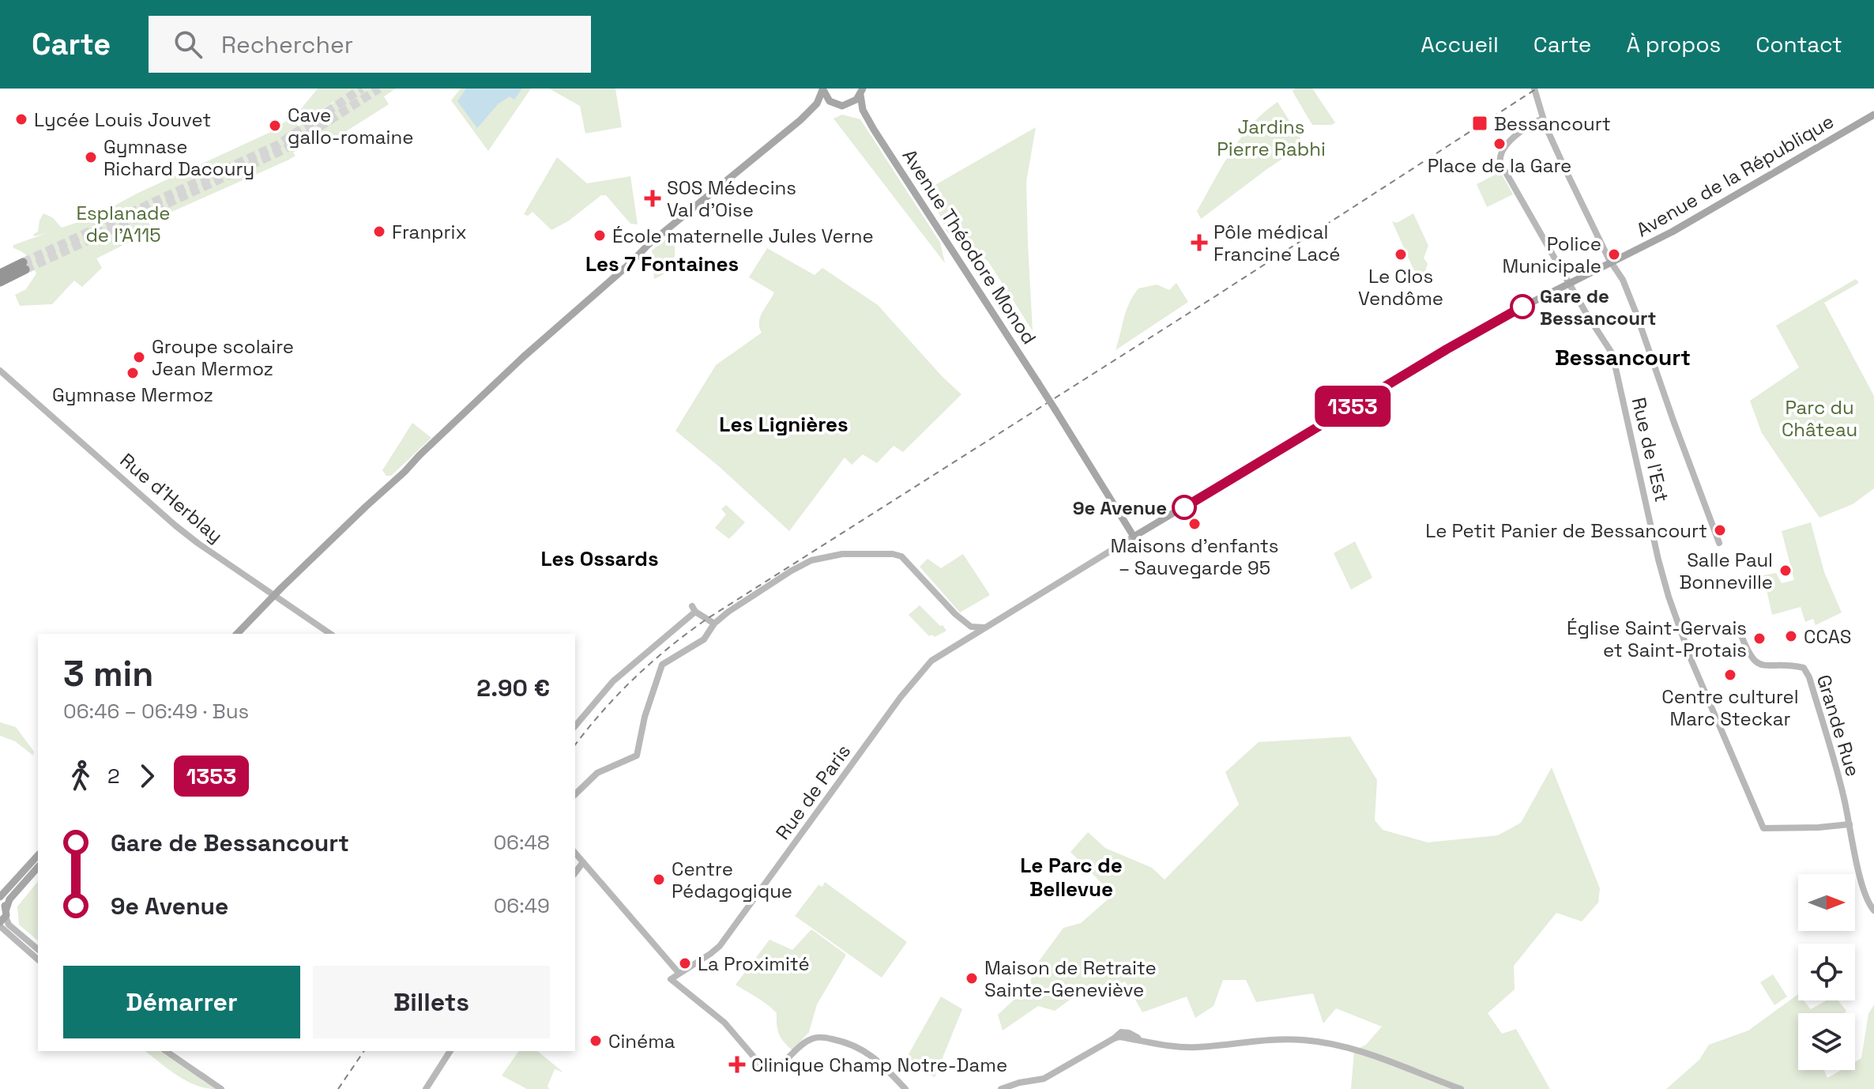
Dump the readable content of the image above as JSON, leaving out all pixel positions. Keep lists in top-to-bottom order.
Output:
{
  "streets": {
    "main road": ["Avenue de la République", "Avenue Théodore Monod"],
    "street": [
      "Rue de l'Est",
      "Rue d'Herblay",
      "Grande Rue",
      "Rue de Paris"
    ]
  },
  "crossings": [
    ["Avenue de la République", "Avenue Théodore Monod"],
    ["Avenue de la République", "Rue de l'Est"],
    ["Avenue de la République", "Rue de Paris"],
    ["Avenue Théodore Monod", "Rue de Paris"],
    ["Rue de l'Est", "Grande Rue"]
  ],
  "districts": [
    "Les 7 Fontaines",
    "Bessancourt",
    "Les Lignières",
    "Les Ossards",
    "Le Parc de Bellevue"
  ],
  "parks": ["Jardins Pierre Rabhi", "Esplanade de l'A115", "Parc du Château"],
  "places": {
    "other": [
      "Lycée Louis Jouvet",
      "Cave gallo-romaine",
      "Place de la Gare",
      "Gymnase Richard Dacoury",
      "Franprix",
      "École maternelle Jules Verne",
      "Le Clos Vendôme",
      "Police Municipale",
      "Gare de Bessancourt",
      "Groupe scolaire Jean Mermoz",
      "Gymnase Mermoz",
      "9e Avenue",
      "Maisons d'enfants – Sauvegarde 95",
      "Le Petit Panier de Bessancourt",
      "Salle Paul Bonneville",
      "CCAS",
      "Église Saint-Gervais et Saint-Protais",
      "Centre culturel Marc Steckar",
      "Centre Pédagogique",
      "La Proximité",
      "Maison de Retraite Sainte-Geneviève",
      "Cinéma"
    ],
    "transit": ["Bessancourt"],
    "health": ["SOS Médecins Val d'Oise", "Pôle médical Francine Lacé", "Clinique Champ Notre-Dame"]
  },
  "lines": ["bus line 1353"],
  "north": "right",
  "page": {
    "header": "Carte",
    "search": "Rechercher",
    "nav": [
      "Accueil",
      "Carte",
      "À propos",
      "Contact"
    ],
    "on_map": "1353",
    "heading": ["3 min", "06:46 – 06:49 · Bus", "2.90 €"],
    "legs": ["2", "1353"],
    "list": [
      {
        "name": "Gare de Bessancourt",
        "value": "06:48"
      },
      {
        "name": "9e Avenue",
        "value": "06:49"
      }
    ],
    "buttons": ["Démarrer", "Billets"]
  }
}
